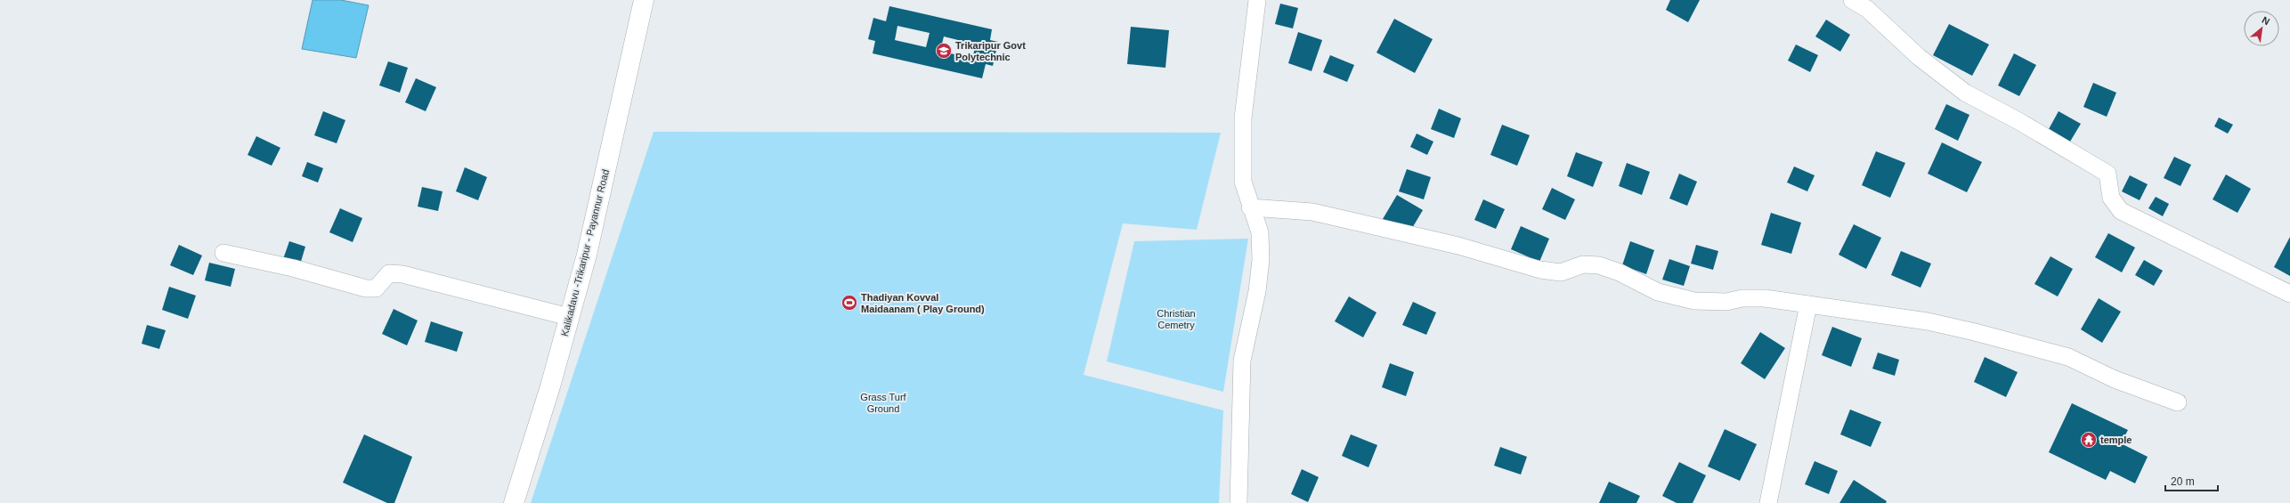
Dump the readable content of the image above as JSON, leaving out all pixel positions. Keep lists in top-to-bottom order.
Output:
{
  "streets": {
    "main road": ["Kalikadavu -Trikaripur - Payannur Road"]
  },
  "parks": ["Christian Cemetry", "Grass Turf Ground"],
  "places": {
    "school or university": ["Trikaripur Govt Polytechnic"],
    "sports": ["Thadiyan Kovval Maidaanam ( Play Ground)"],
    "temple": ["temple"]
  },
  "scale_bar": "20 m",
  "north": "top right"
}
